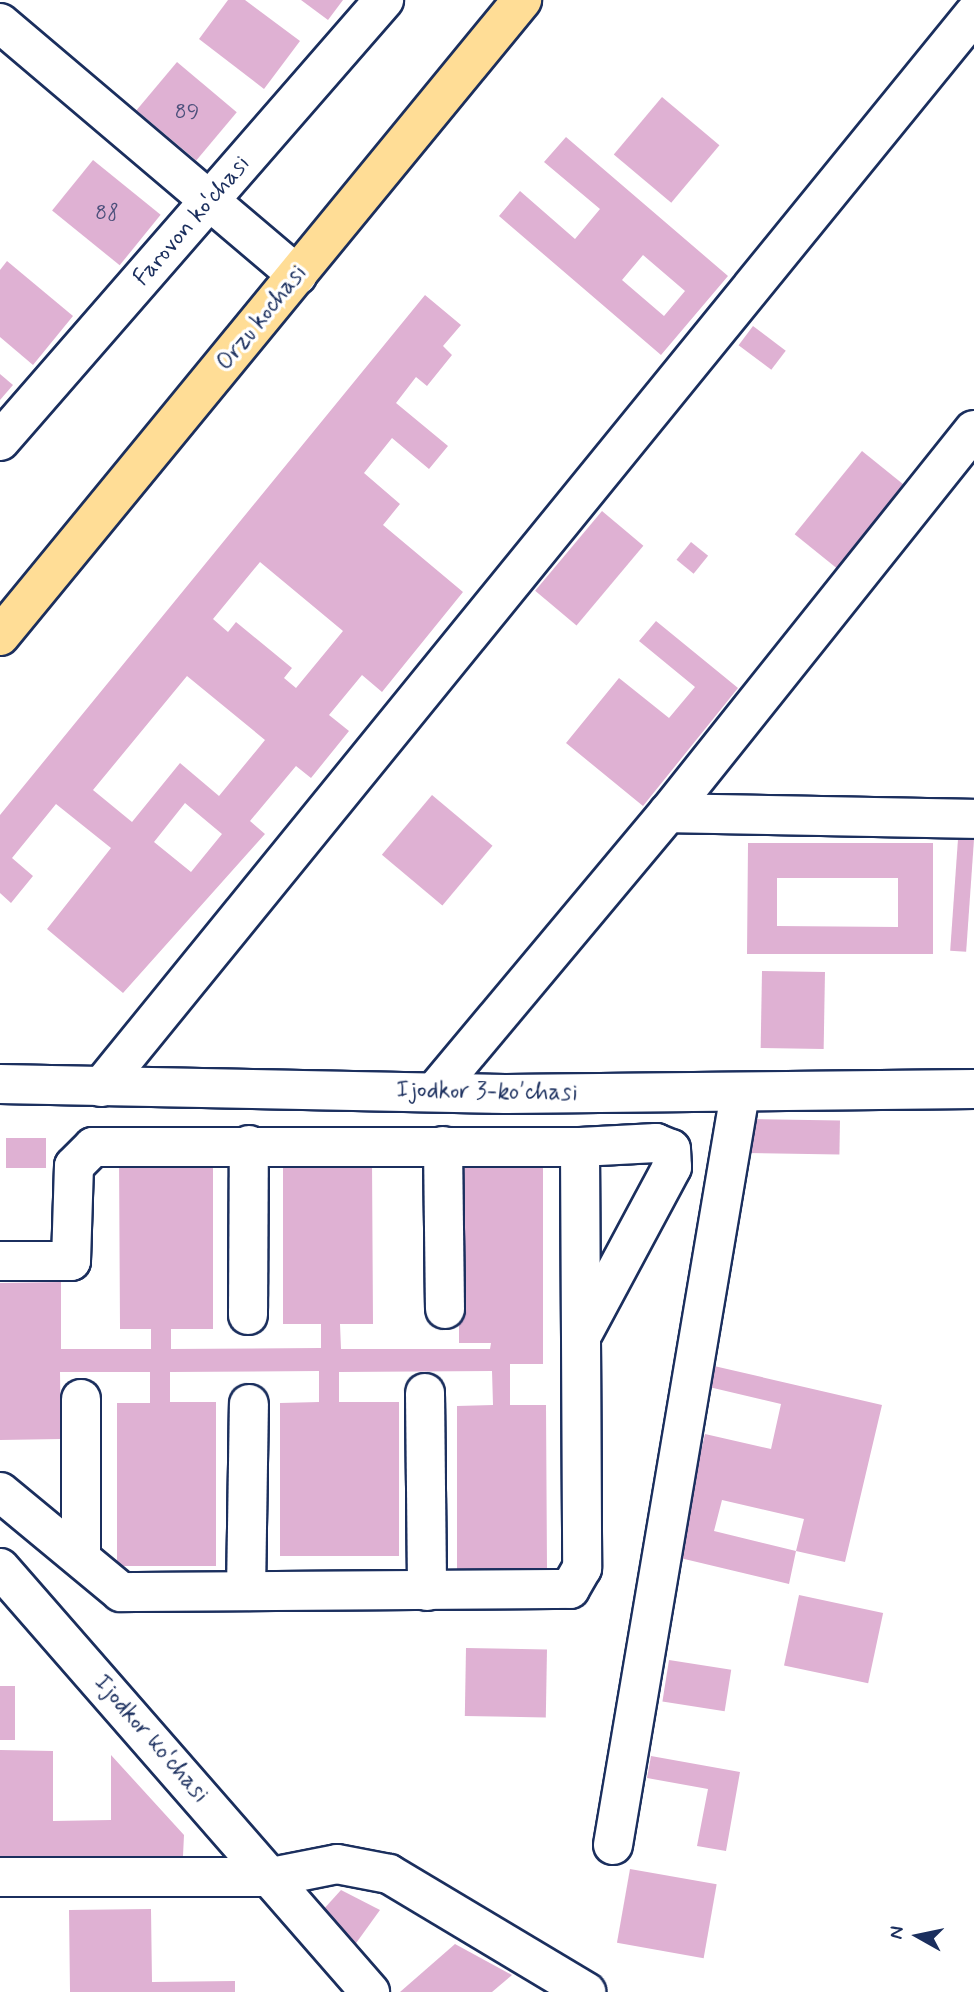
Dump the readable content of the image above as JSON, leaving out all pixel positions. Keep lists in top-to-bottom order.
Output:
{
  "streets": {
    "main road": ["Orzu kochasi"],
    "street": ["Farovon koʻchasi", "Ijodkor 3-koʼchasi", "Ijodkor koʻchasi"]
  },
  "house_numbers": ["89", "88"],
  "north": "left"
}
